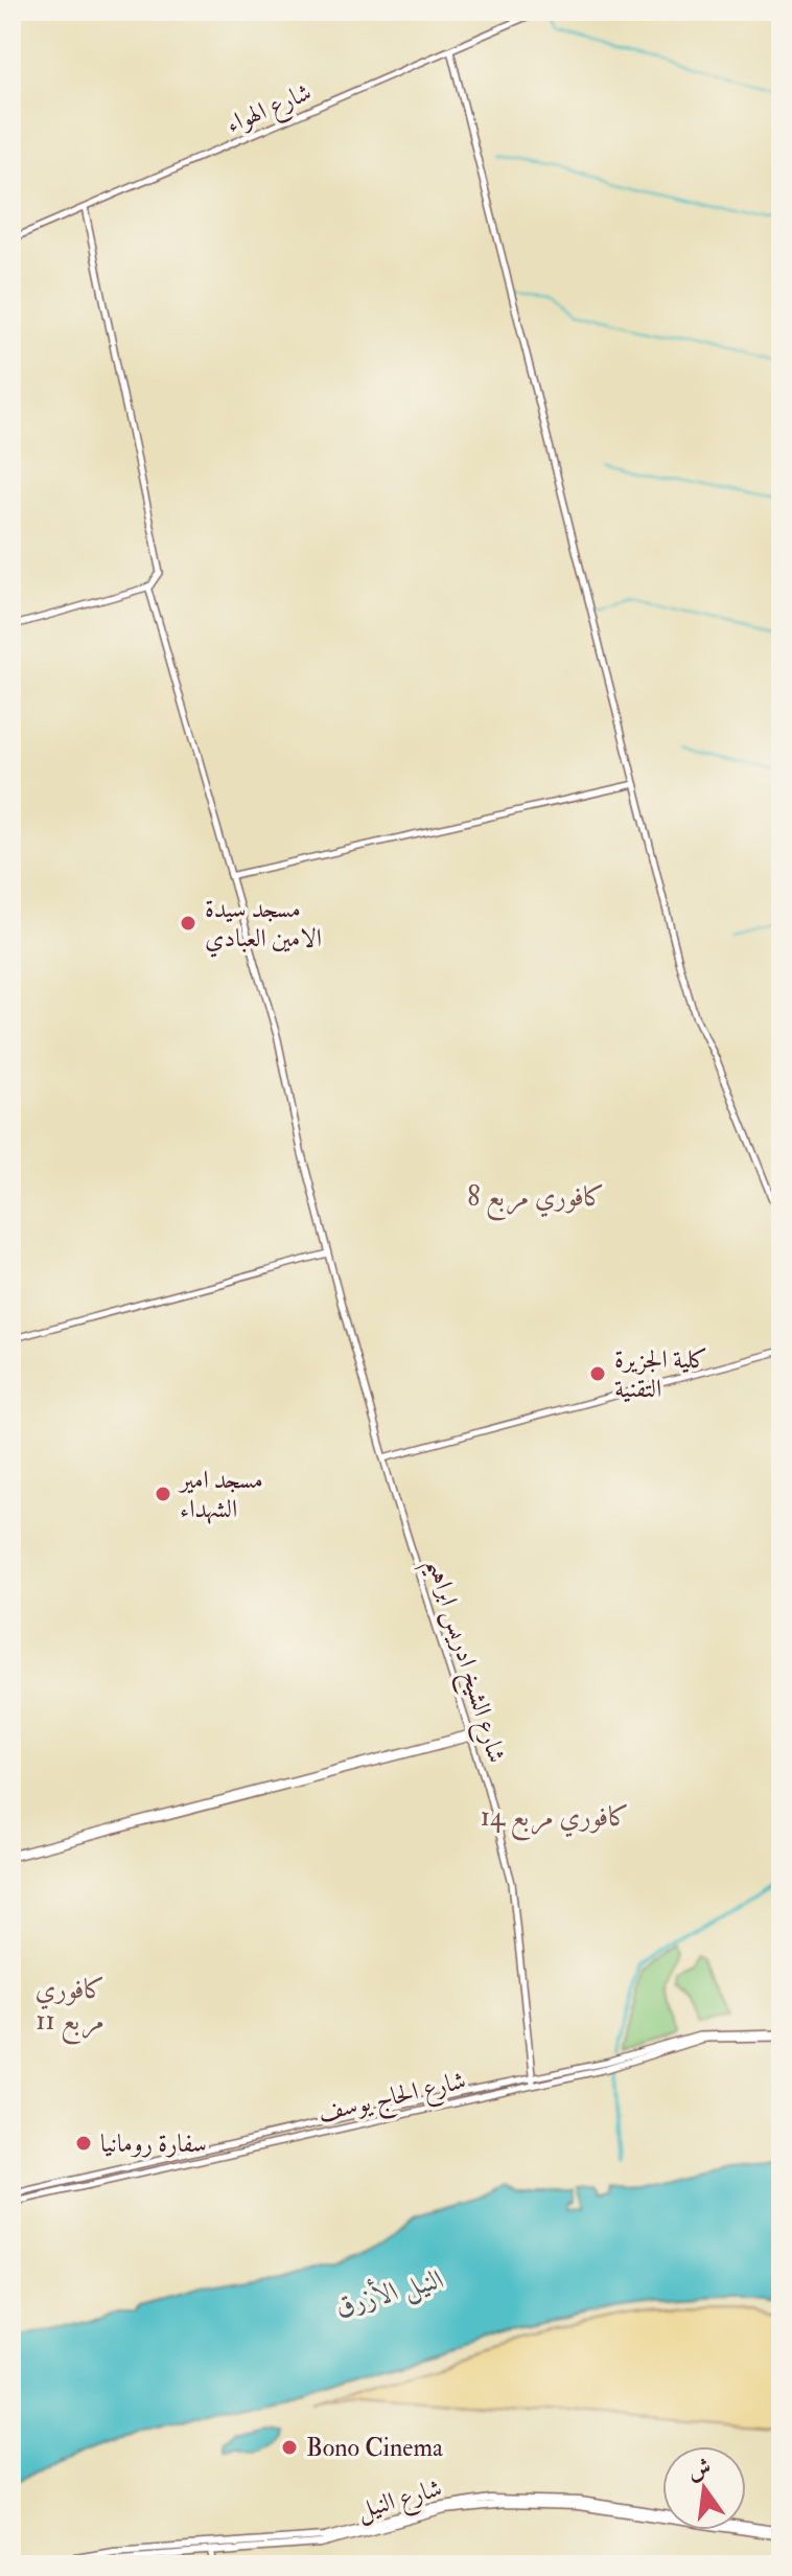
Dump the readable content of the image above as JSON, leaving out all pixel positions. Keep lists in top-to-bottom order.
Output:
{
  "streets": {
    "main road": ["شارع النيل"],
    "street": ["شارع الهواء", "شارع الشيخ ادريس ابراهيم", "شارع الحاج يوسف"]
  },
  "crossings": [
    ["شارع الشيخ ادريس ابراهيم", "شارع الحاج يوسف"]
  ],
  "districts": ["كافوري مربع 8", "كافوري مربع 14", "كافوري مربع 11"],
  "water": ["النيل الأزرق"],
  "places": [
    "مسجد سيدة الامين العبادي",
    "كلية الجزيرة التقنية",
    "مسجد امير الشهداء",
    "سفارة رومانيا",
    "Bono Cinema"
  ],
  "north": "top"
}
